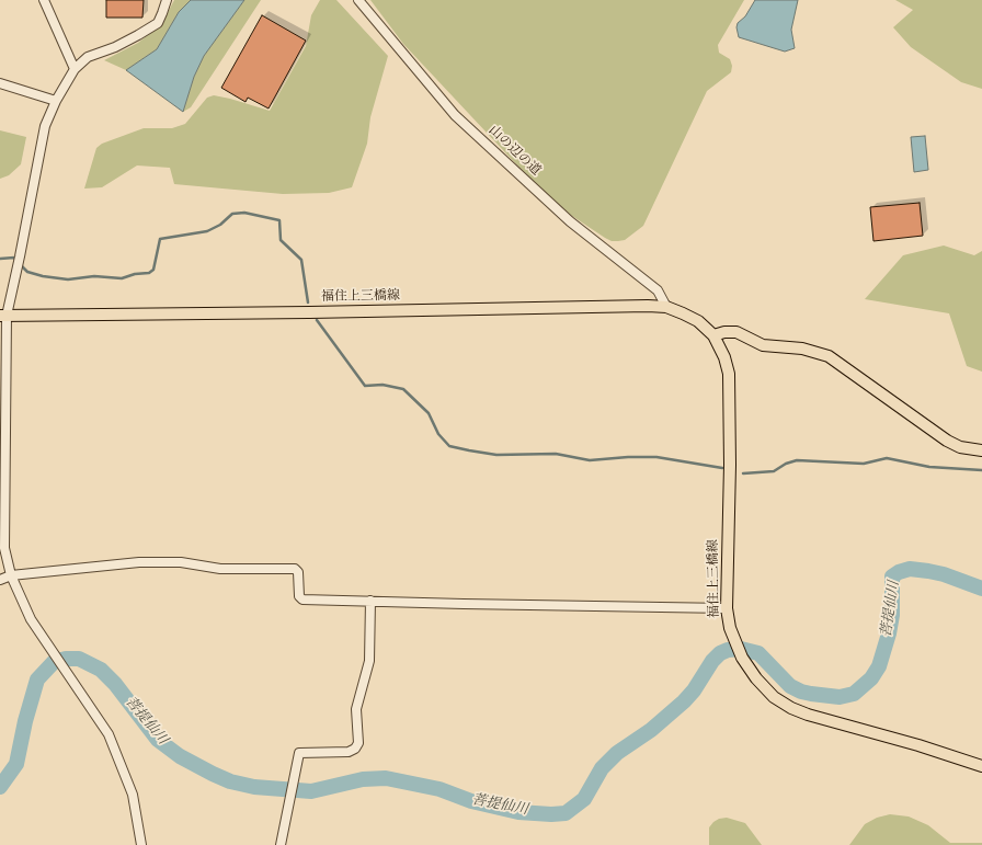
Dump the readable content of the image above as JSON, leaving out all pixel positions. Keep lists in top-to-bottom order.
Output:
{
  "streets": {
    "main road": ["福住上三橋線"],
    "street": ["山の辺の道"]
  },
  "crossings": [
    ["山の辺の道", "福住上三橋線"]
  ],
  "water": ["菩提仙川"]
}
